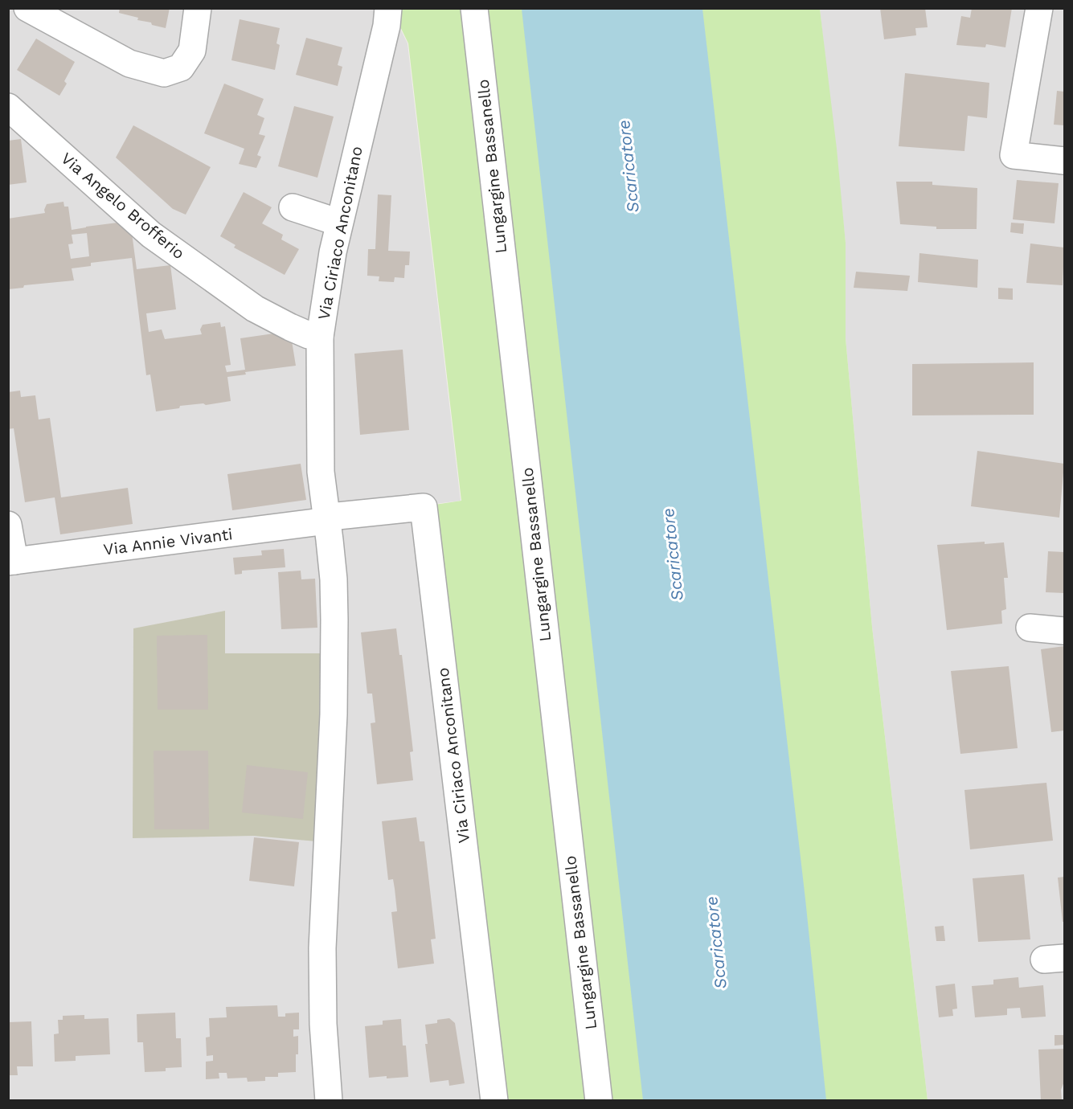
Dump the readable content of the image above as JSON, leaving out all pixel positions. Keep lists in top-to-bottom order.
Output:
{
  "streets": {
    "street": [
      "Lungargine Bassanello",
      "Via Angelo Brofferio",
      "Via Ciriaco Anconitano",
      "Via Annie Vivanti"
    ]
  },
  "crossings": [
    ["Via Angelo Brofferio", "Via Ciriaco Anconitano"],
    ["Via Ciriaco Anconitano", "Via Annie Vivanti"]
  ],
  "water": ["Scaricatore"]
}
